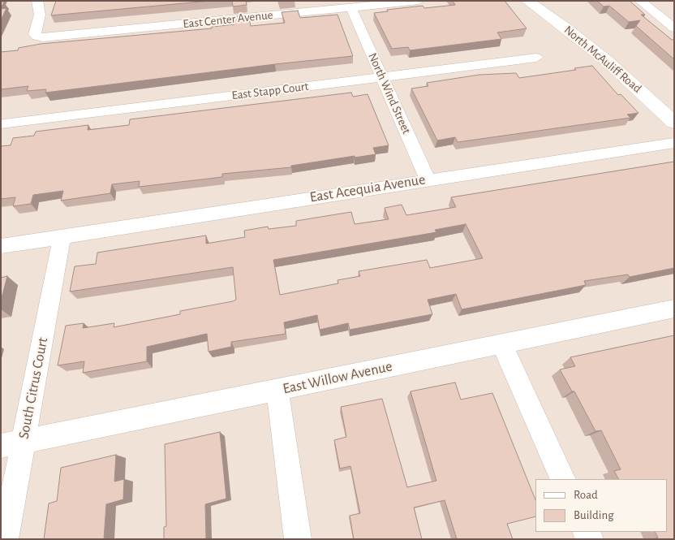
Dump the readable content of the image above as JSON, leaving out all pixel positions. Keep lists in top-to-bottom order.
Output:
{
  "streets": {
    "street": [
      "East Center Avenue",
      "North McAuliff Road",
      "East Stapp Court",
      "North Wind Street",
      "East Acequia Avenue",
      "East Willow Avenue",
      "South Citrus Court"
    ]
  },
  "crossings": [
    ["East Center Avenue", "North Wind Street"],
    ["East Stapp Court", "North Wind Street"],
    ["North Wind Street", "East Acequia Avenue"],
    ["East Acequia Avenue", "South Citrus Court"],
    ["East Willow Avenue", "South Citrus Court"]
  ],
  "legend": ["Road", "Building"]
}
